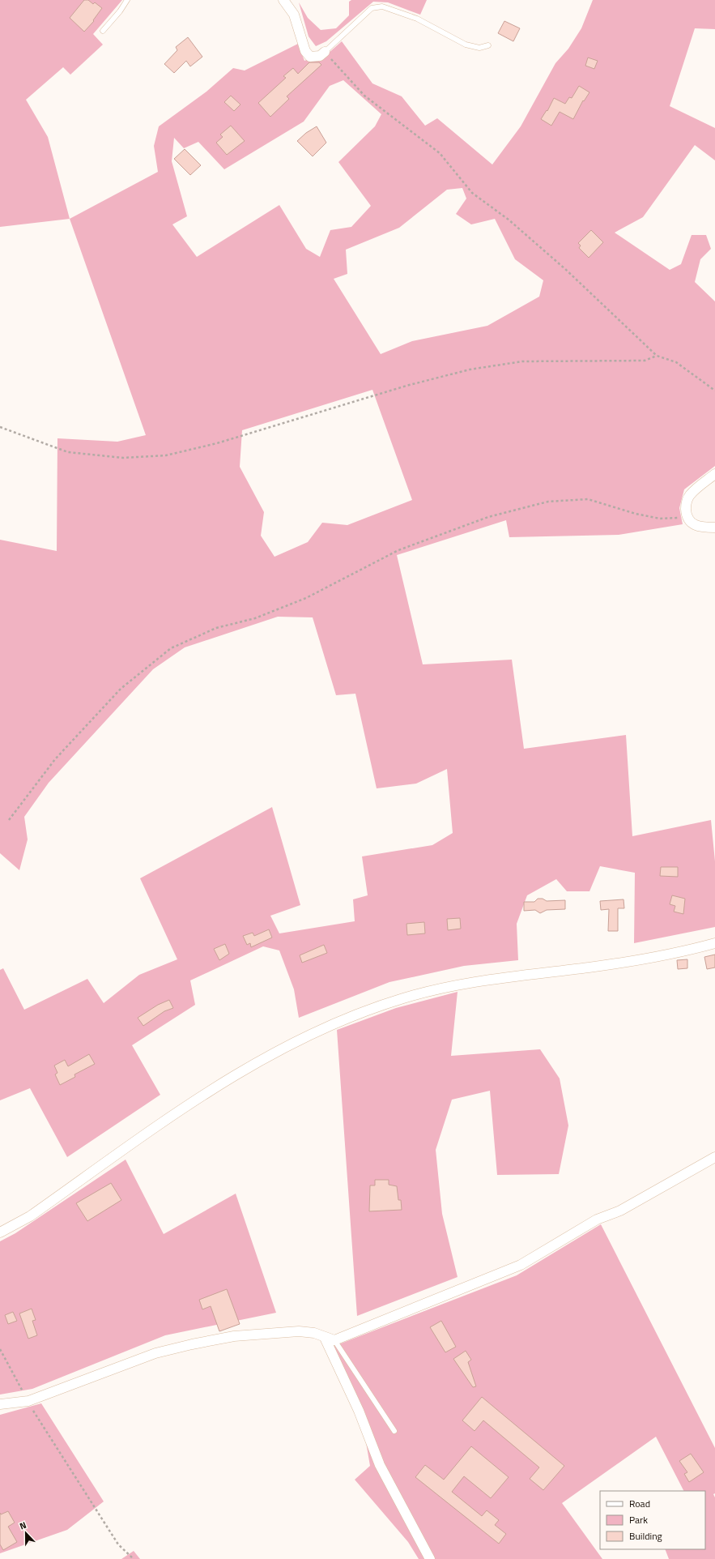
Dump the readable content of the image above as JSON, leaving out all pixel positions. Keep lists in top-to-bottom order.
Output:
{
  "legend": ["Road", "Park", "Building"],
  "north": "top"
}
